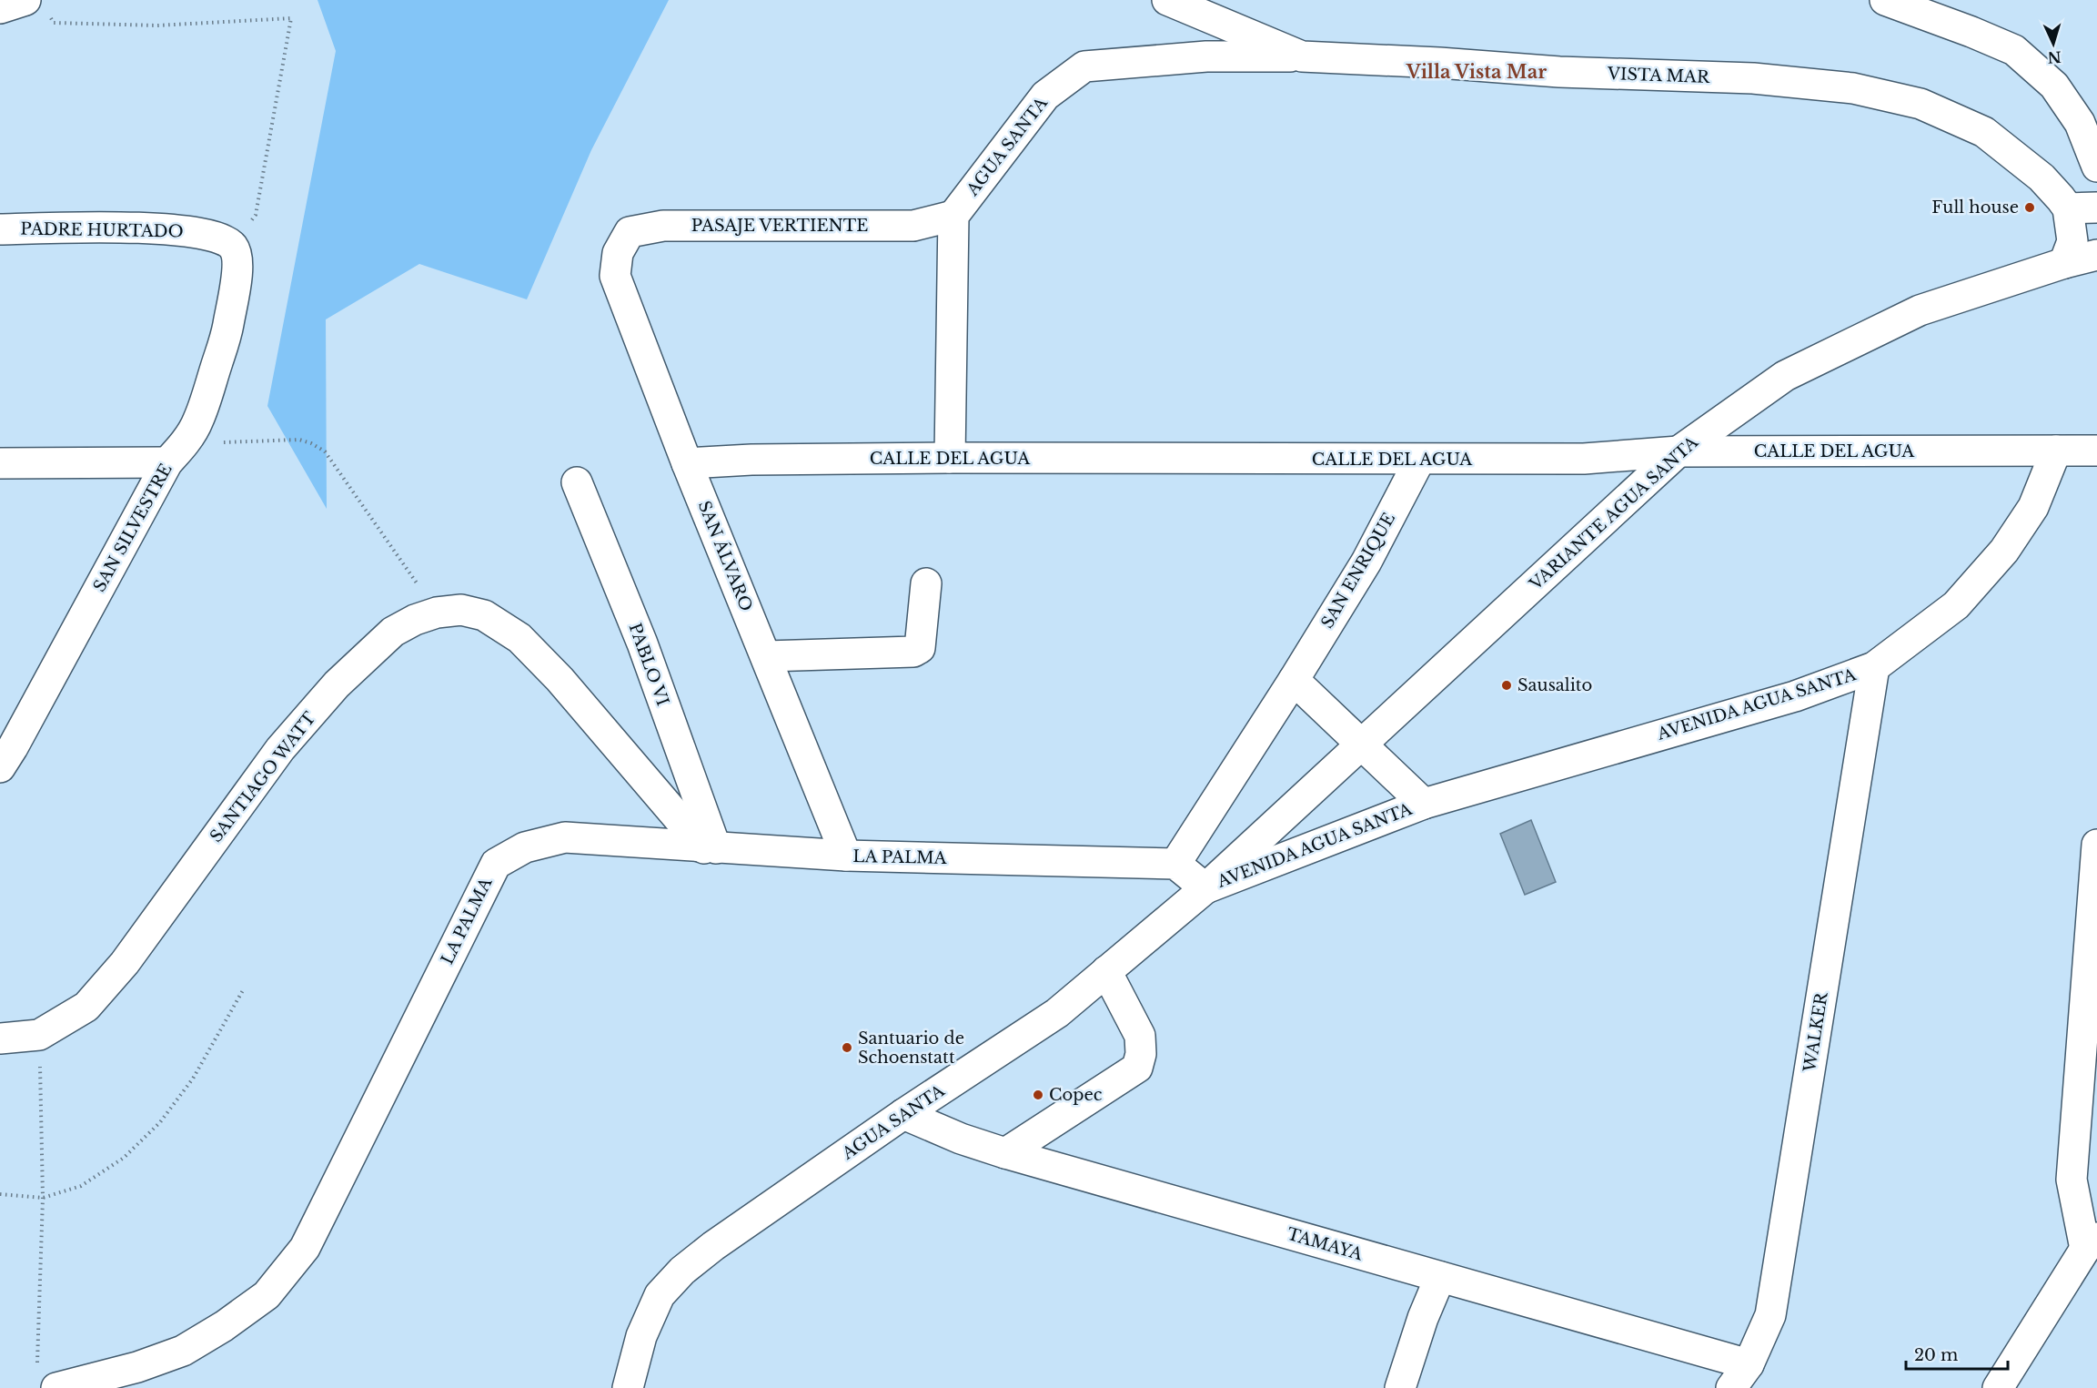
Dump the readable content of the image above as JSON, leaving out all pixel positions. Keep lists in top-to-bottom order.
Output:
{
  "streets": {
    "street": [
      "VISTA MAR",
      "AGUA SANTA",
      "PASAJE VERTIENTE",
      "PADRE HURTADO",
      "CALLE DEL AGUA",
      "VARIANTE AGUA SANTA",
      "SAN SILVESTRE",
      "SAN ÁLVARO",
      "SAN ENRIQUE",
      "PABLO VI",
      "AVENIDA AGUA SANTA",
      "SANTIAGO WATT",
      "LA PALMA",
      "WALKER",
      "TAMAYA"
    ]
  },
  "crossings": [
    ["VISTA MAR", "AGUA SANTA"],
    ["AGUA SANTA", "PASAJE VERTIENTE"],
    ["AGUA SANTA", "VARIANTE AGUA SANTA"],
    ["AGUA SANTA", "AVENIDA AGUA SANTA"],
    ["AGUA SANTA", "TAMAYA"],
    ["PASAJE VERTIENTE", "SAN ÁLVARO"],
    ["PADRE HURTADO", "SAN SILVESTRE"],
    ["CALLE DEL AGUA", "VARIANTE AGUA SANTA"],
    ["CALLE DEL AGUA", "SAN ÁLVARO"],
    ["CALLE DEL AGUA", "SAN ENRIQUE"],
    ["CALLE DEL AGUA", "AVENIDA AGUA SANTA"],
    ["VARIANTE AGUA SANTA", "AVENIDA AGUA SANTA"],
    ["SAN ÁLVARO", "LA PALMA"],
    ["SAN ENRIQUE", "LA PALMA"],
    ["PABLO VI", "SANTIAGO WATT"],
    ["PABLO VI", "LA PALMA"],
    ["AVENIDA AGUA SANTA", "WALKER"],
    ["SANTIAGO WATT", "LA PALMA"],
    ["WALKER", "TAMAYA"]
  ],
  "districts": ["Villa Vista Mar"],
  "places": [
    "Full house",
    "Sausalito",
    "Santuario de Schoenstatt",
    "Copec"
  ],
  "scale_bar": "20 m",
  "north": "bottom"
}
